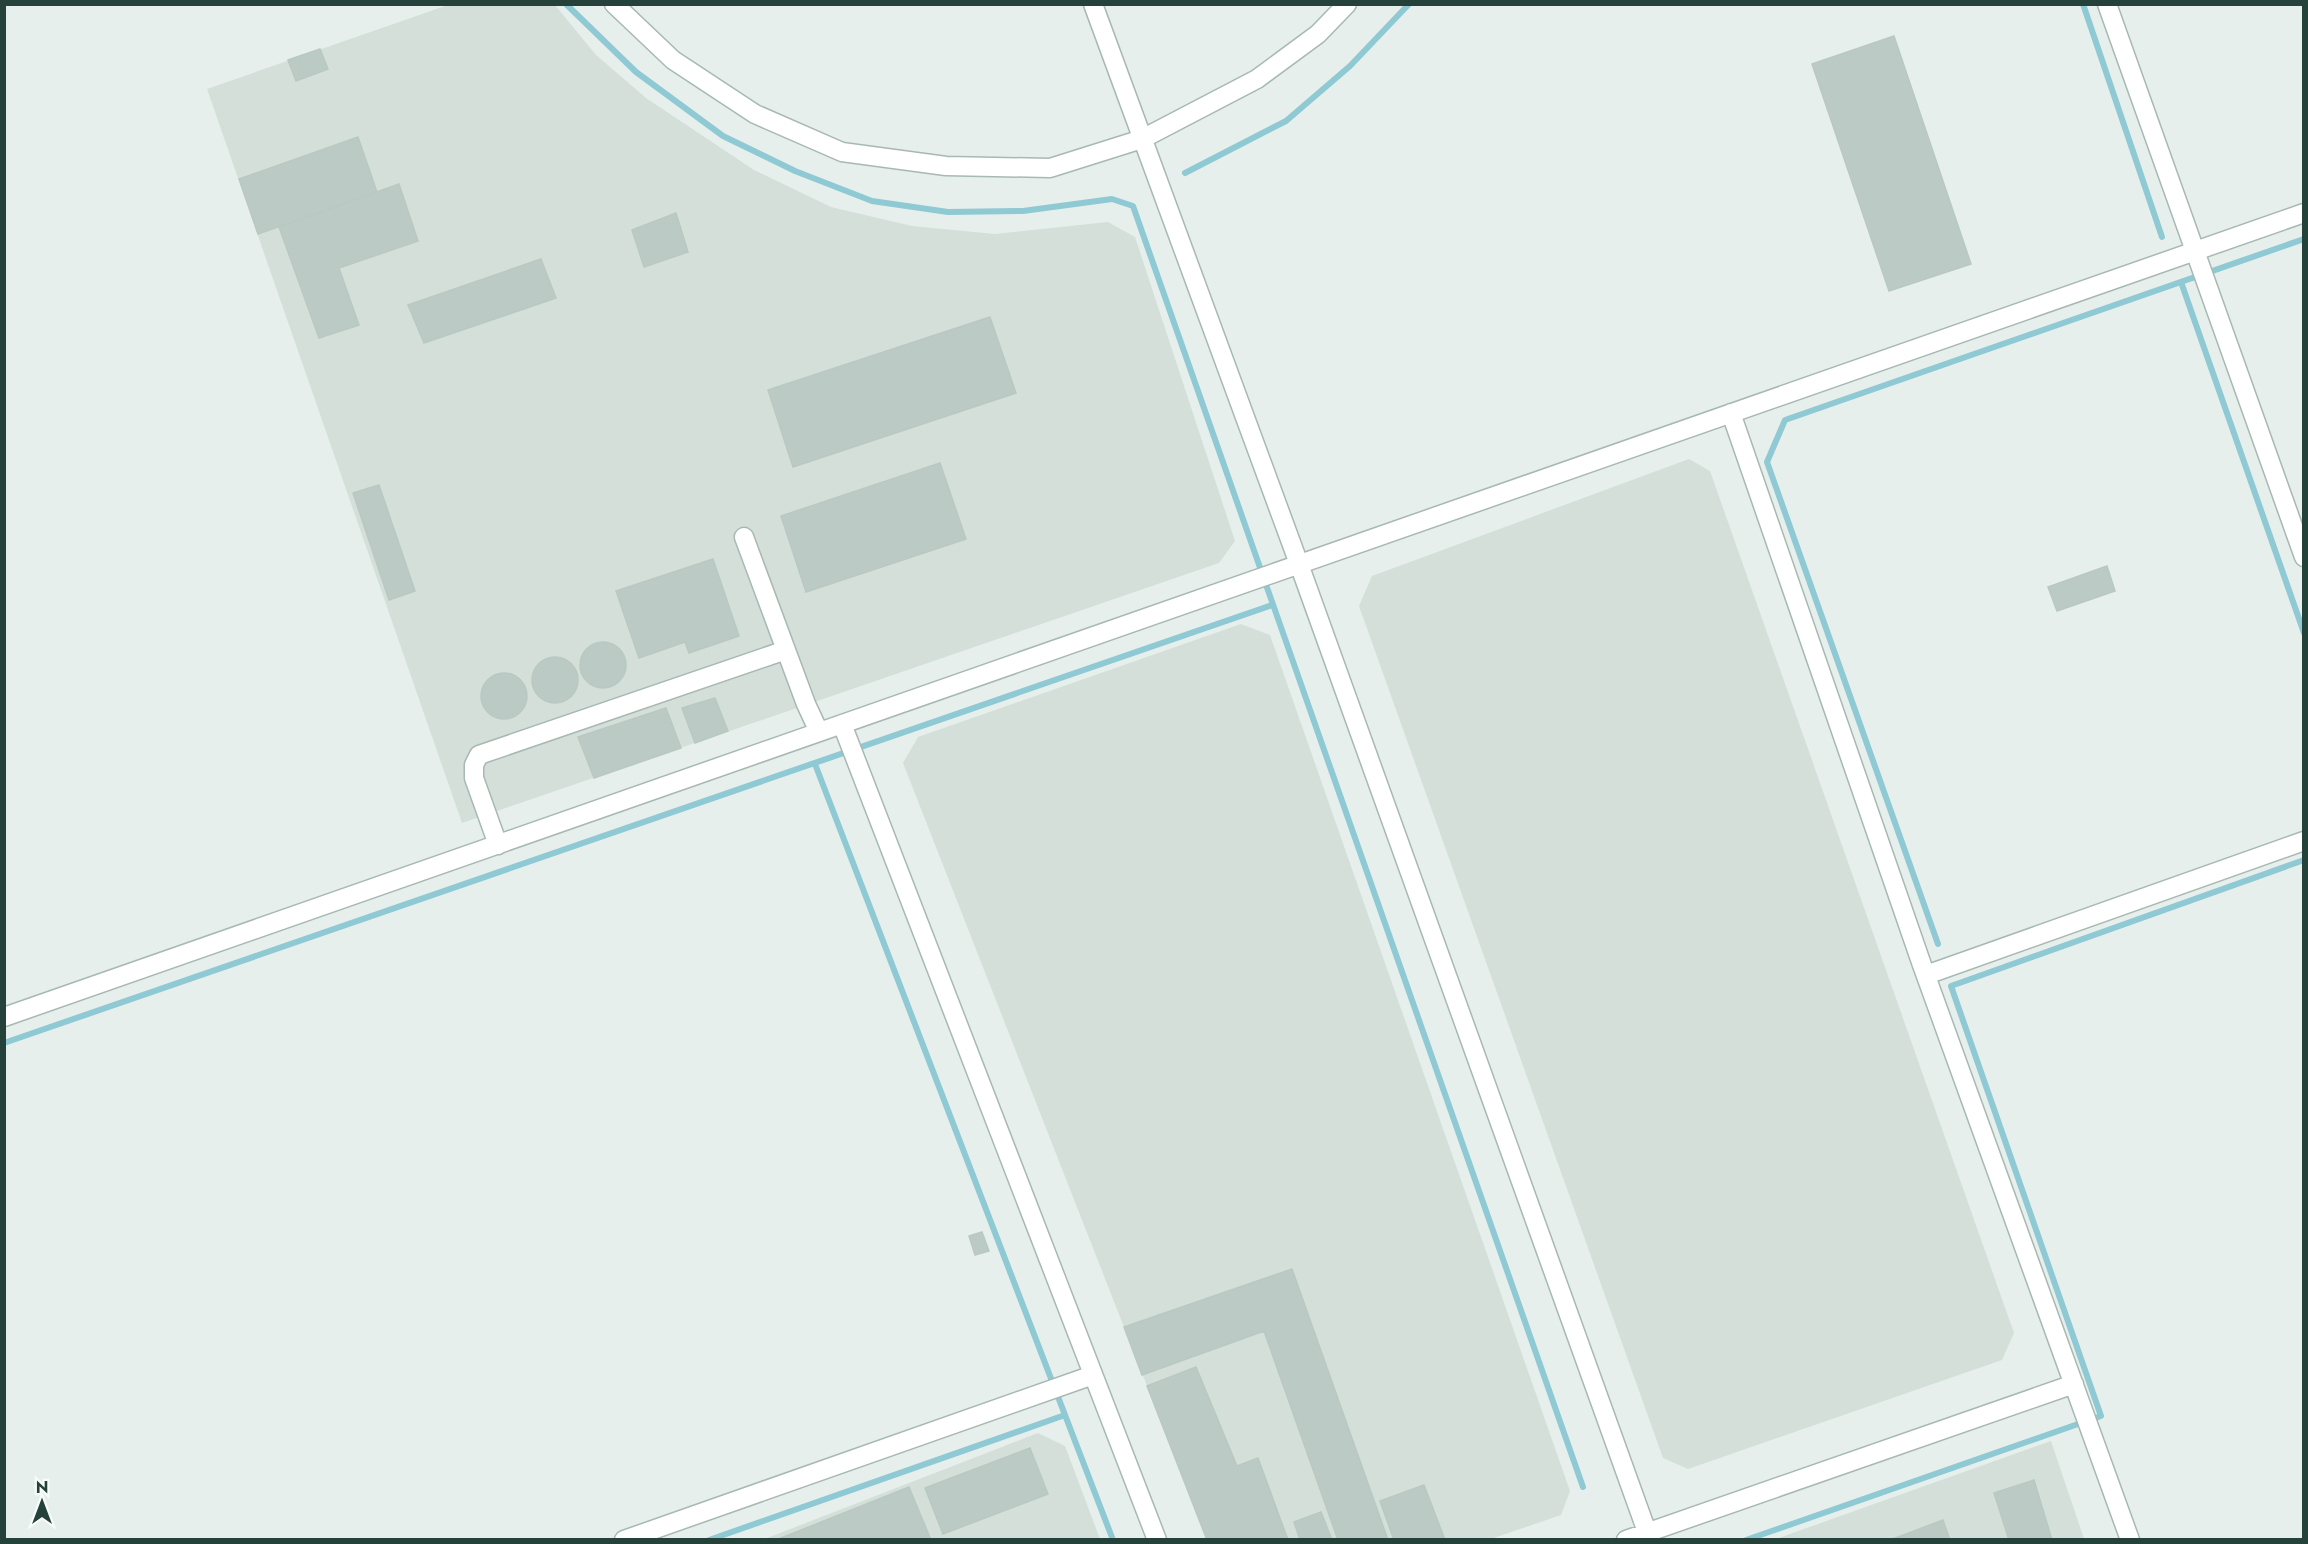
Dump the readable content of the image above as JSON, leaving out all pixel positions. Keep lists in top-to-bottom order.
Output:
{
  "north": "top"
}
